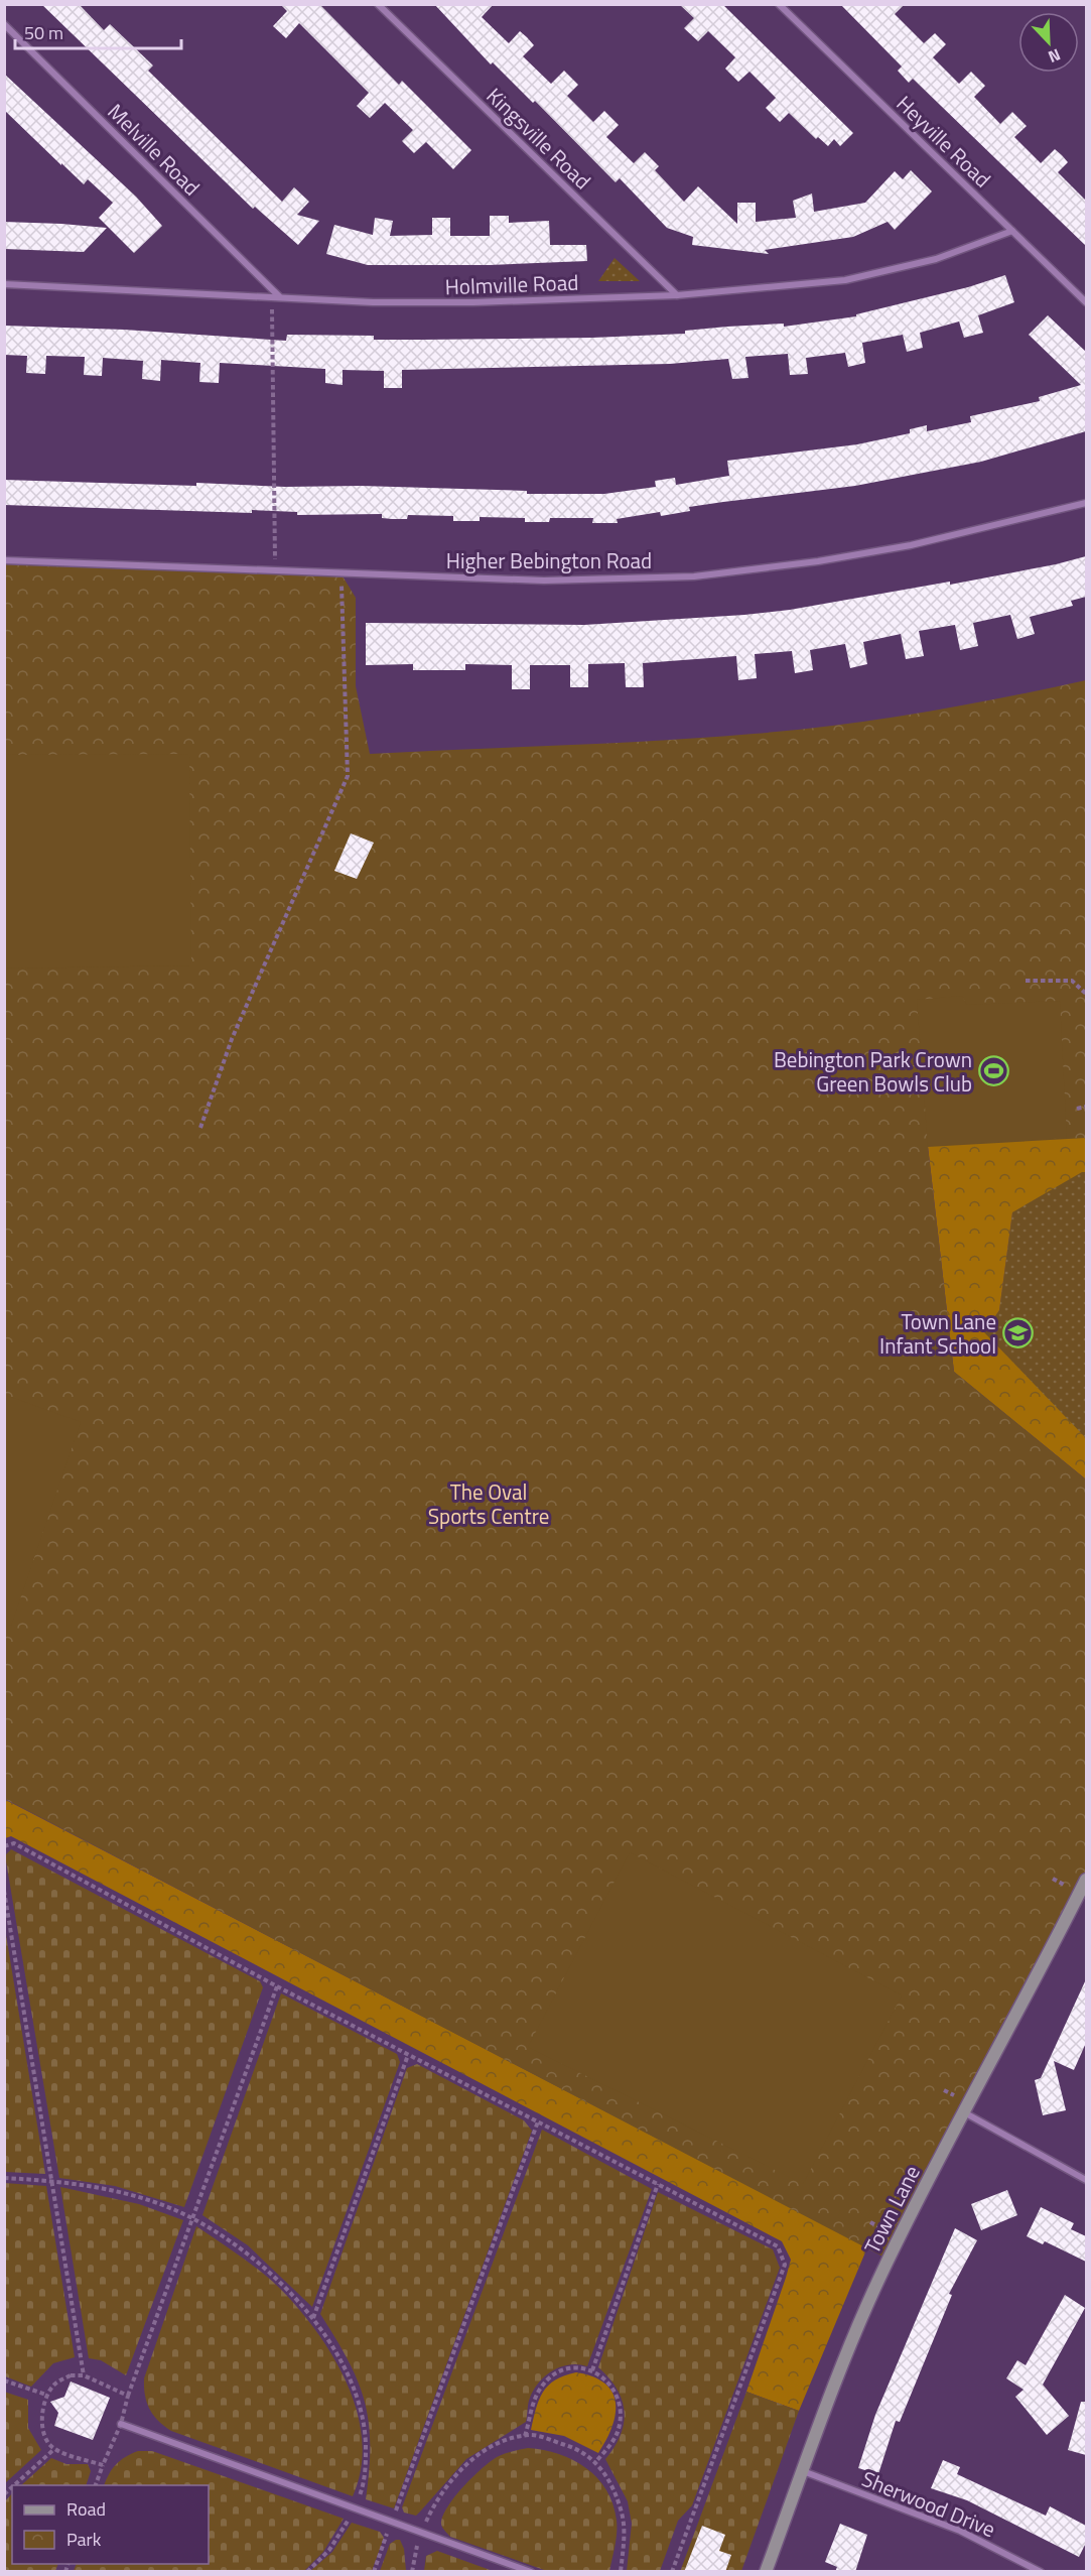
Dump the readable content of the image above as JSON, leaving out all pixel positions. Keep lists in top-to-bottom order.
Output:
{
  "streets": {
    "main road": ["Town Lane"],
    "street": [
      "Kingsville Road",
      "Heyville Road",
      "Melville Road",
      "Holmville Road",
      "Higher Bebington Road",
      "Sherwood Drive"
    ]
  },
  "crossings": [
    ["Kingsville Road", "Holmville Road"],
    ["Heyville Road", "Holmville Road"],
    ["Melville Road", "Holmville Road"],
    ["Town Lane", "Sherwood Drive"]
  ],
  "parks": ["The Oval Sports Centre"],
  "places": {
    "sports": ["Bebington Park Crown Green Bowls Club"],
    "school or university": ["Town Lane Infant School"]
  },
  "legend": ["Road", "Park"],
  "scale_bar": "50 m",
  "north": "bottom right"
}
